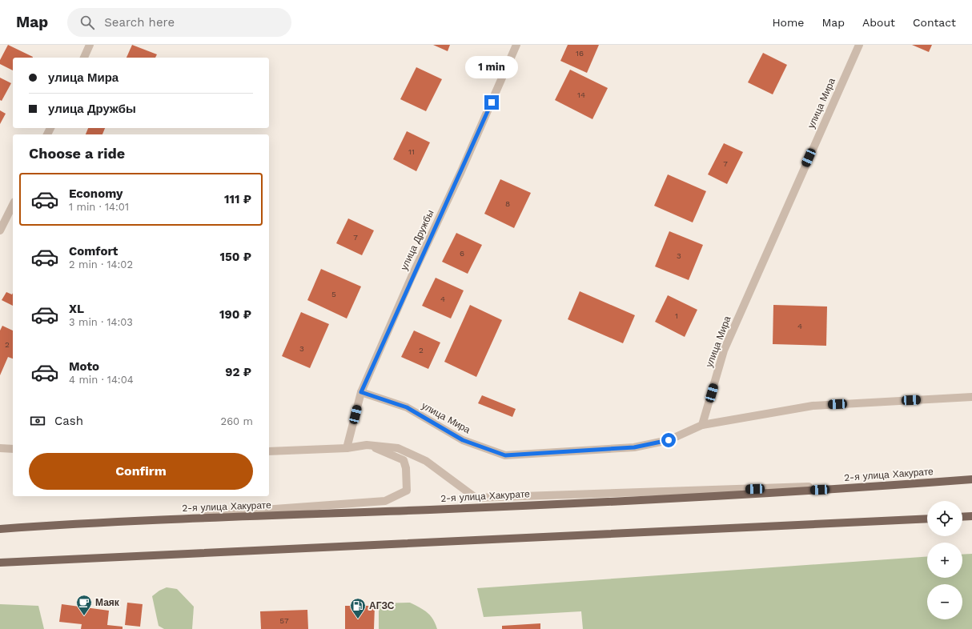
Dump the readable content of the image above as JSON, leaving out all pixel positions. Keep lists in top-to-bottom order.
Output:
{
  "streets": {
    "main road": ["2-я улица Хакурате"],
    "street": ["улица Мира", "улица Дружбы"]
  },
  "crossings": [
    ["улица Мира", "улица Дружбы"]
  ],
  "places": {
    "cafe": ["Маяк"],
    "fuel station": ["АГЗС"]
  },
  "house_numbers": [
    "16",
    "14",
    "11",
    "7",
    "8",
    "7",
    "6",
    "3",
    "5",
    "4",
    "1",
    "4",
    "2",
    "3",
    "2",
    "57"
  ],
  "page": {
    "header": "Map",
    "search": "Search here",
    "nav": [
      "Home",
      "Map",
      "About",
      "Contact"
    ],
    "bubble": "1 min",
    "banner": ["улица Мира", "улица Дружбы"],
    "heading": "Choose a ride",
    "list": [
      {
        "name": "Economy",
        "note": "1 min · 14:01",
        "value": "111 ₽"
      },
      {
        "name": "Comfort",
        "note": "2 min · 14:02",
        "value": "150 ₽"
      },
      {
        "name": "XL",
        "note": "3 min · 14:03",
        "value": "190 ₽"
      },
      {
        "name": "Moto",
        "note": "4 min · 14:04",
        "value": "92 ₽"
      }
    ],
    "pay": ["Cash", "260 m"],
    "buttons": "Confirm",
    "map_buttons": ["+", "−"]
  }
}
